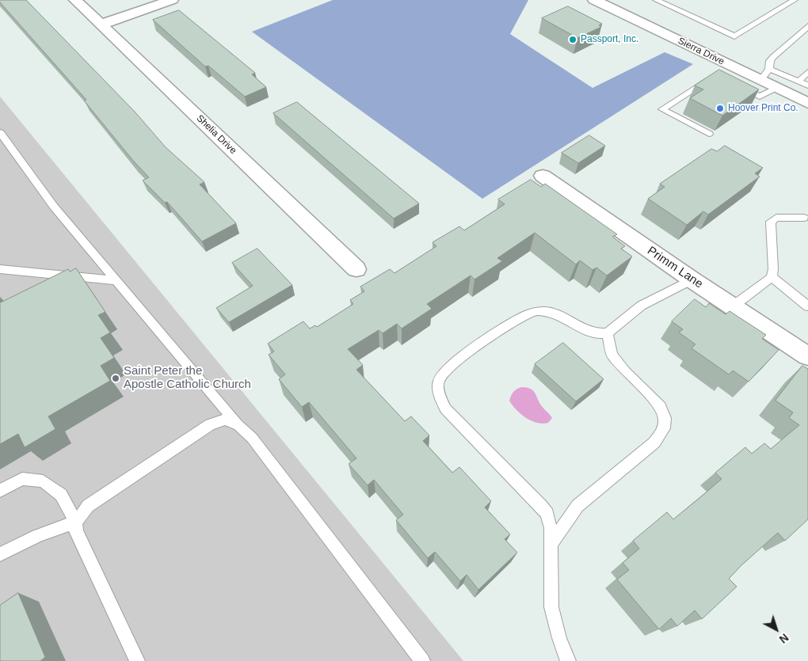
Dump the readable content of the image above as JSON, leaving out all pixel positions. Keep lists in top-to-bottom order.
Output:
{
  "streets": {
    "street": ["Sierra Drive", "Shelia Drive", "Primm Lane"]
  },
  "places": ["Passport, Inc.", "Hoover Print Co.", "Saint Peter the Apostle Catholic Church"],
  "north": "bottom right"
}
